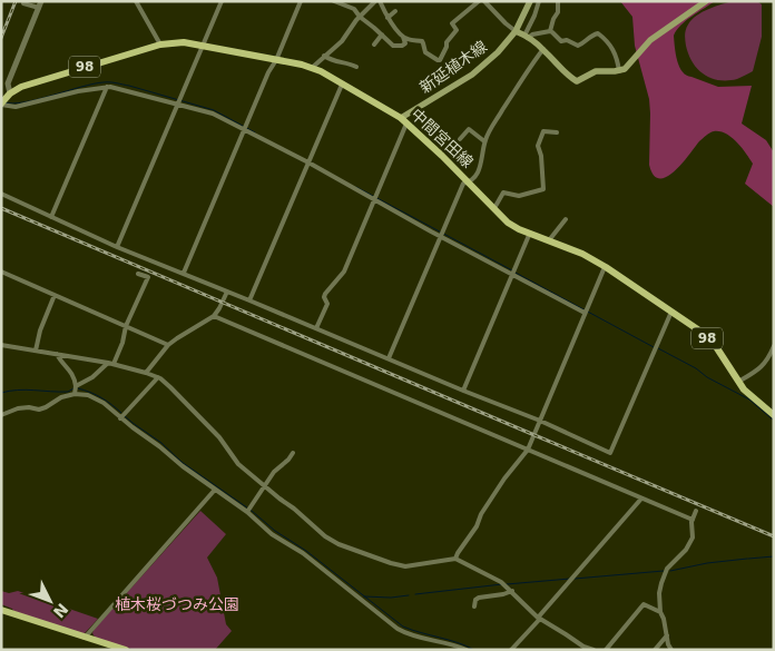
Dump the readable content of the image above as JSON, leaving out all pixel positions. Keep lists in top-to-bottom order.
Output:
{
  "streets": {
    "main road": ["98", "新延植木線", "中間宮田線"]
  },
  "crossings": [
    ["新延植木線", "中間宮田線"]
  ],
  "parks": ["植木桜づつみ公園"],
  "north": "bottom right"
}
